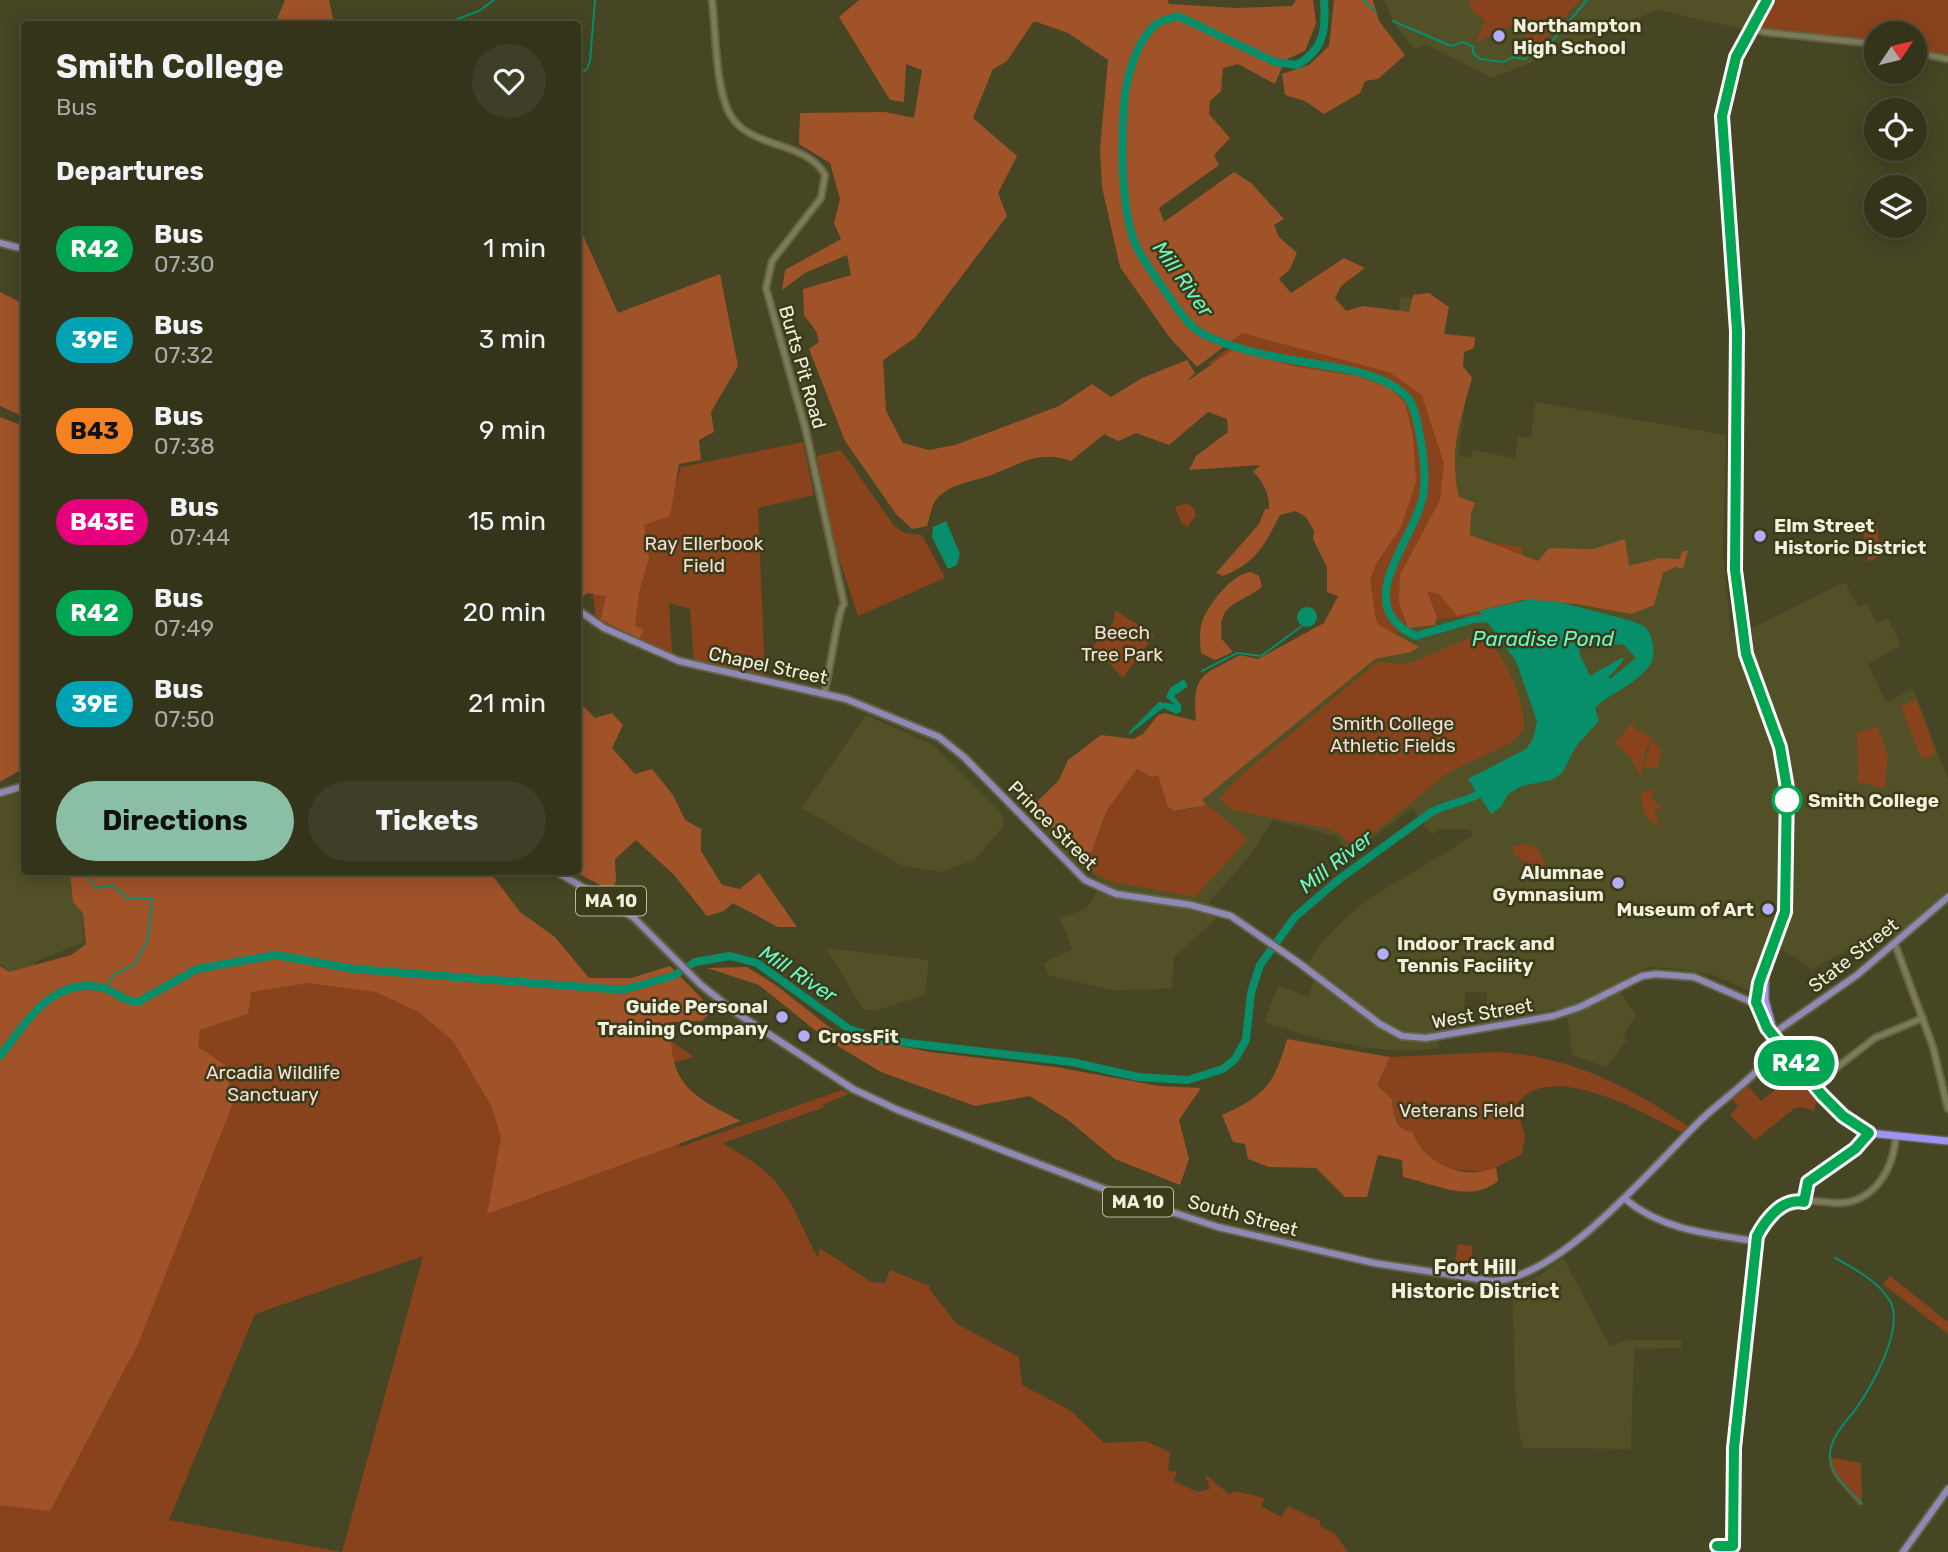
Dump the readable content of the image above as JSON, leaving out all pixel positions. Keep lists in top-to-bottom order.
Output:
{
  "streets": {
    "main road": [
      "Chapel Street",
      "Prince Street",
      "MA 10",
      "State Street",
      "West Street",
      "South Street"
    ],
    "street": ["Burts Pit Road"]
  },
  "crossings": [
    ["Burts Pit Road", "Chapel Street"],
    ["Chapel Street", "Prince Street"],
    ["Prince Street", "West Street"],
    ["MA 10", "State Street"],
    ["MA 10", "South Street"]
  ],
  "districts": ["Fort Hill Historic District"],
  "water": ["Mill River", "Paradise Pond"],
  "parks": [
    "Ray Ellerbook Field",
    "Beech Tree Park",
    "Smith College Athletic Fields",
    "Arcadia Wildlife Sanctuary",
    "Veterans Field"
  ],
  "places": [
    "Northampton High School",
    "Elm Street Historic District",
    "Smith College",
    "Alumnae Gymnasium",
    "Museum of Art",
    "Indoor Track and Tennis Facility",
    "Guide Personal Training Company",
    "CrossFit"
  ],
  "lines": ["bus line R42"],
  "north": "top right",
  "page": {
    "on_map": "R42",
    "heading": [
      ["Smith College", "Bus"],
      "Departures"
    ],
    "list": [
      {
        "mark": "R42",
        "name": "Bus",
        "note": "07:30",
        "value": "1 min"
      },
      {
        "mark": "39E",
        "name": "Bus",
        "note": "07:32",
        "value": "3 min"
      },
      {
        "mark": "B43",
        "name": "Bus",
        "note": "07:38",
        "value": "9 min"
      },
      {
        "mark": "B43E",
        "name": "Bus",
        "note": "07:44",
        "value": "15 min"
      },
      {
        "mark": "R42",
        "name": "Bus",
        "note": "07:49",
        "value": "20 min"
      },
      {
        "mark": "39E",
        "name": "Bus",
        "note": "07:50",
        "value": "21 min"
      }
    ],
    "buttons": ["Directions", "Tickets"]
  }
}
